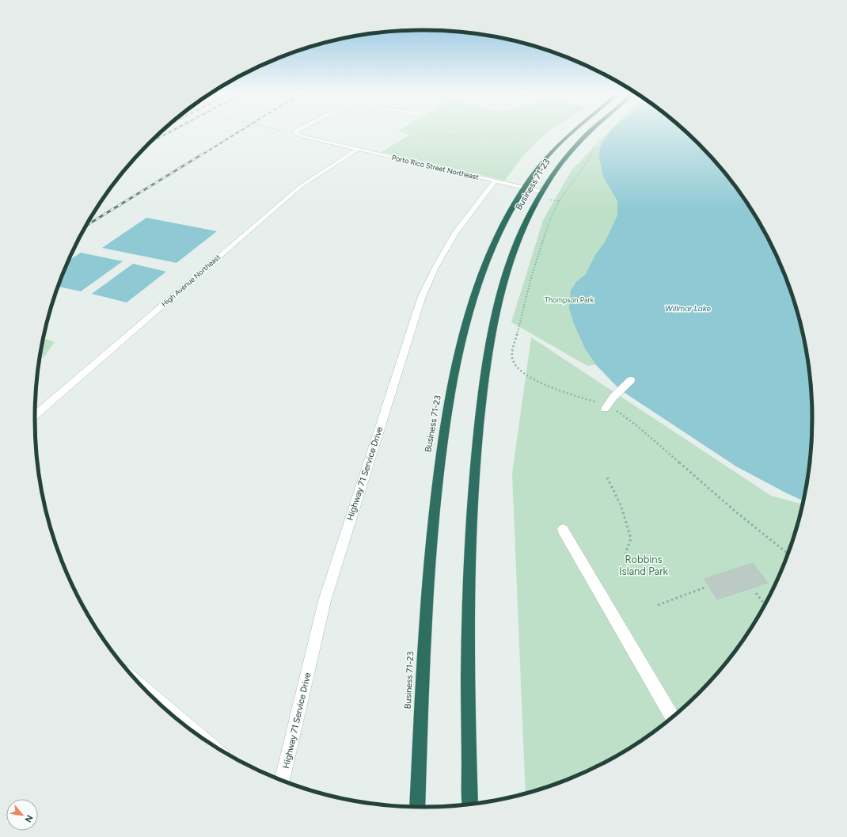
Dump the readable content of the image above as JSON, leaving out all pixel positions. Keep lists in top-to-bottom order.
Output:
{
  "streets": {
    "highway": ["Business 71-23"],
    "street": ["Porto Rico Street Northeast", "High Avenue Northeast", "Highway 71 Service Drive"]
  },
  "crossings": [
    ["Porto Rico Street Northeast", "Business 71-23"],
    ["Porto Rico Street Northeast", "High Avenue Northeast"],
    ["Porto Rico Street Northeast", "Highway 71 Service Drive"]
  ],
  "water": ["Willmar Lake"],
  "parks": ["Thompson Park", "Robbins Island Park"],
  "north": "bottom right"
}
